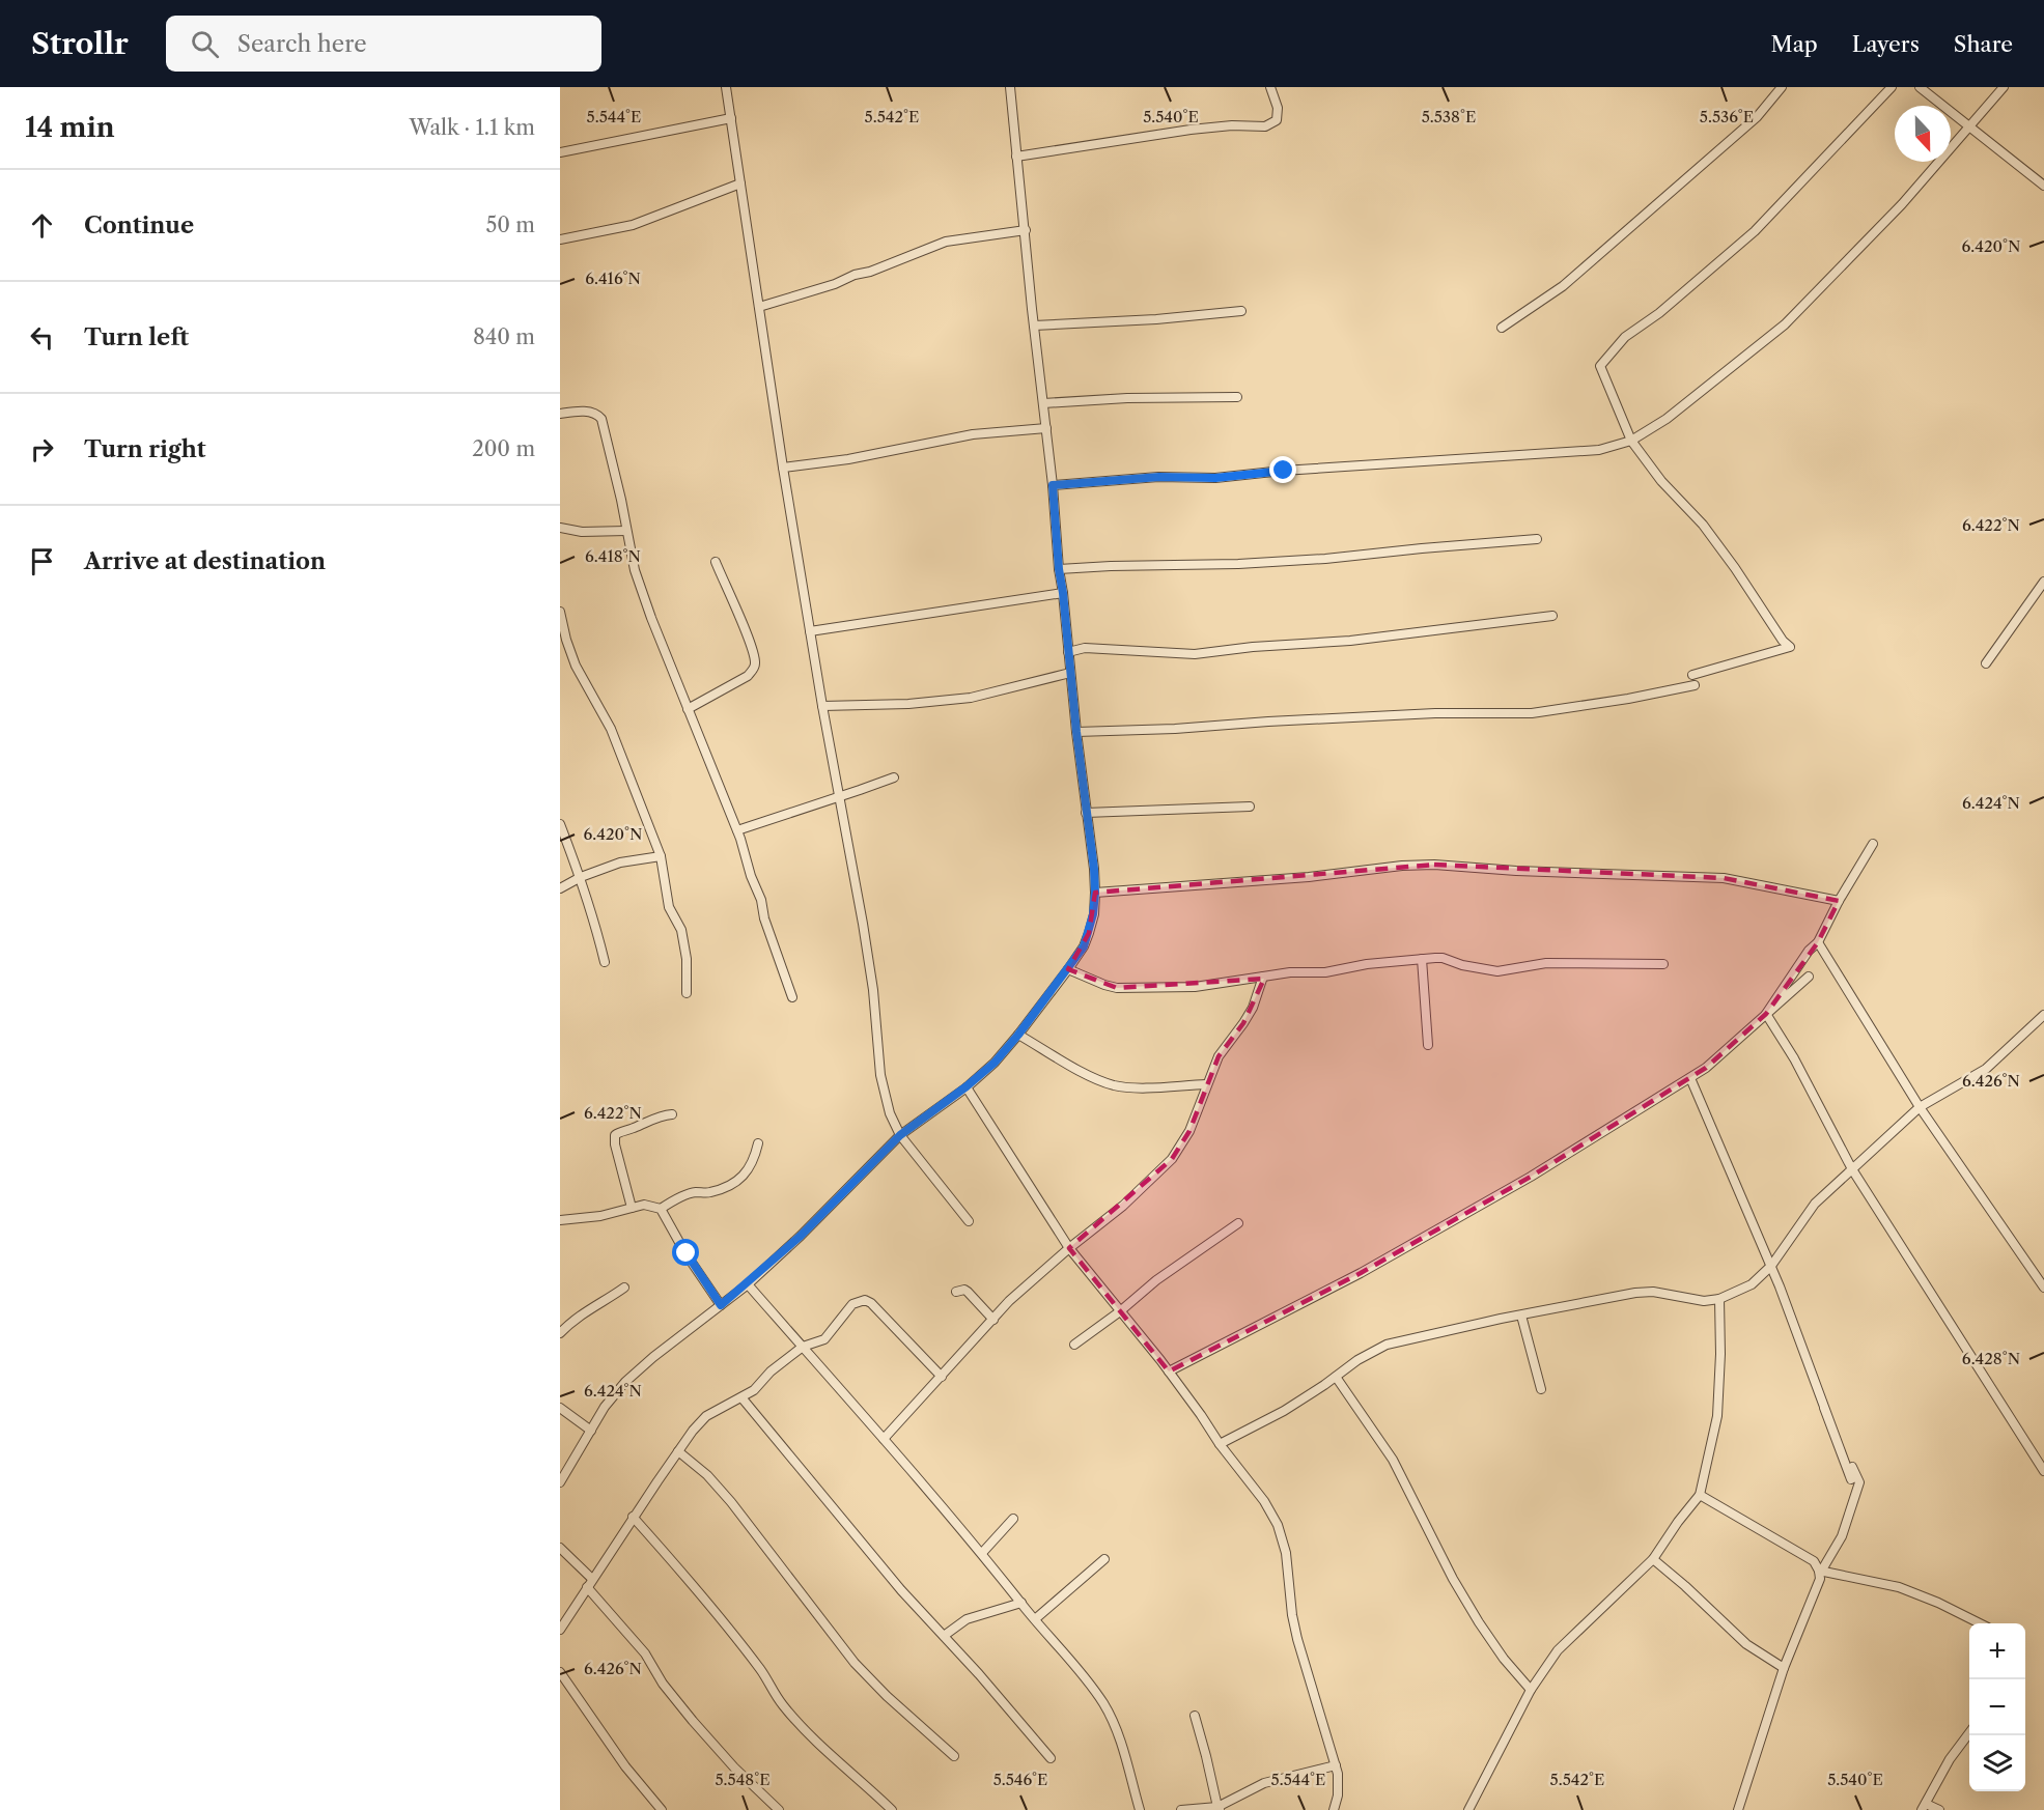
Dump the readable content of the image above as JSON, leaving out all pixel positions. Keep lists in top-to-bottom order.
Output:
{
  "north": "bottom",
  "page": {
    "header": "Strollr",
    "search": "Search here",
    "nav": ["Map", "Layers", "Share"],
    "heading": ["14 min", "Walk · 1.1 km"],
    "list": [
      ["Continue", "50 m"],
      ["Turn left", "840 m"],
      ["Turn right", "200 m"],
      "Arrive at destination"
    ],
    "map_buttons": ["+", "−"]
  },
  "coordinates": [
    "5.544°E",
    "5.542°E",
    "5.540°E",
    "5.538°E",
    "5.536°E",
    "6.420°N",
    "6.416°N",
    "6.422°N",
    "6.418°N",
    "6.424°N",
    "6.426°N",
    "6.428°N",
    "5.548°E",
    "5.546°E"
  ]
}
